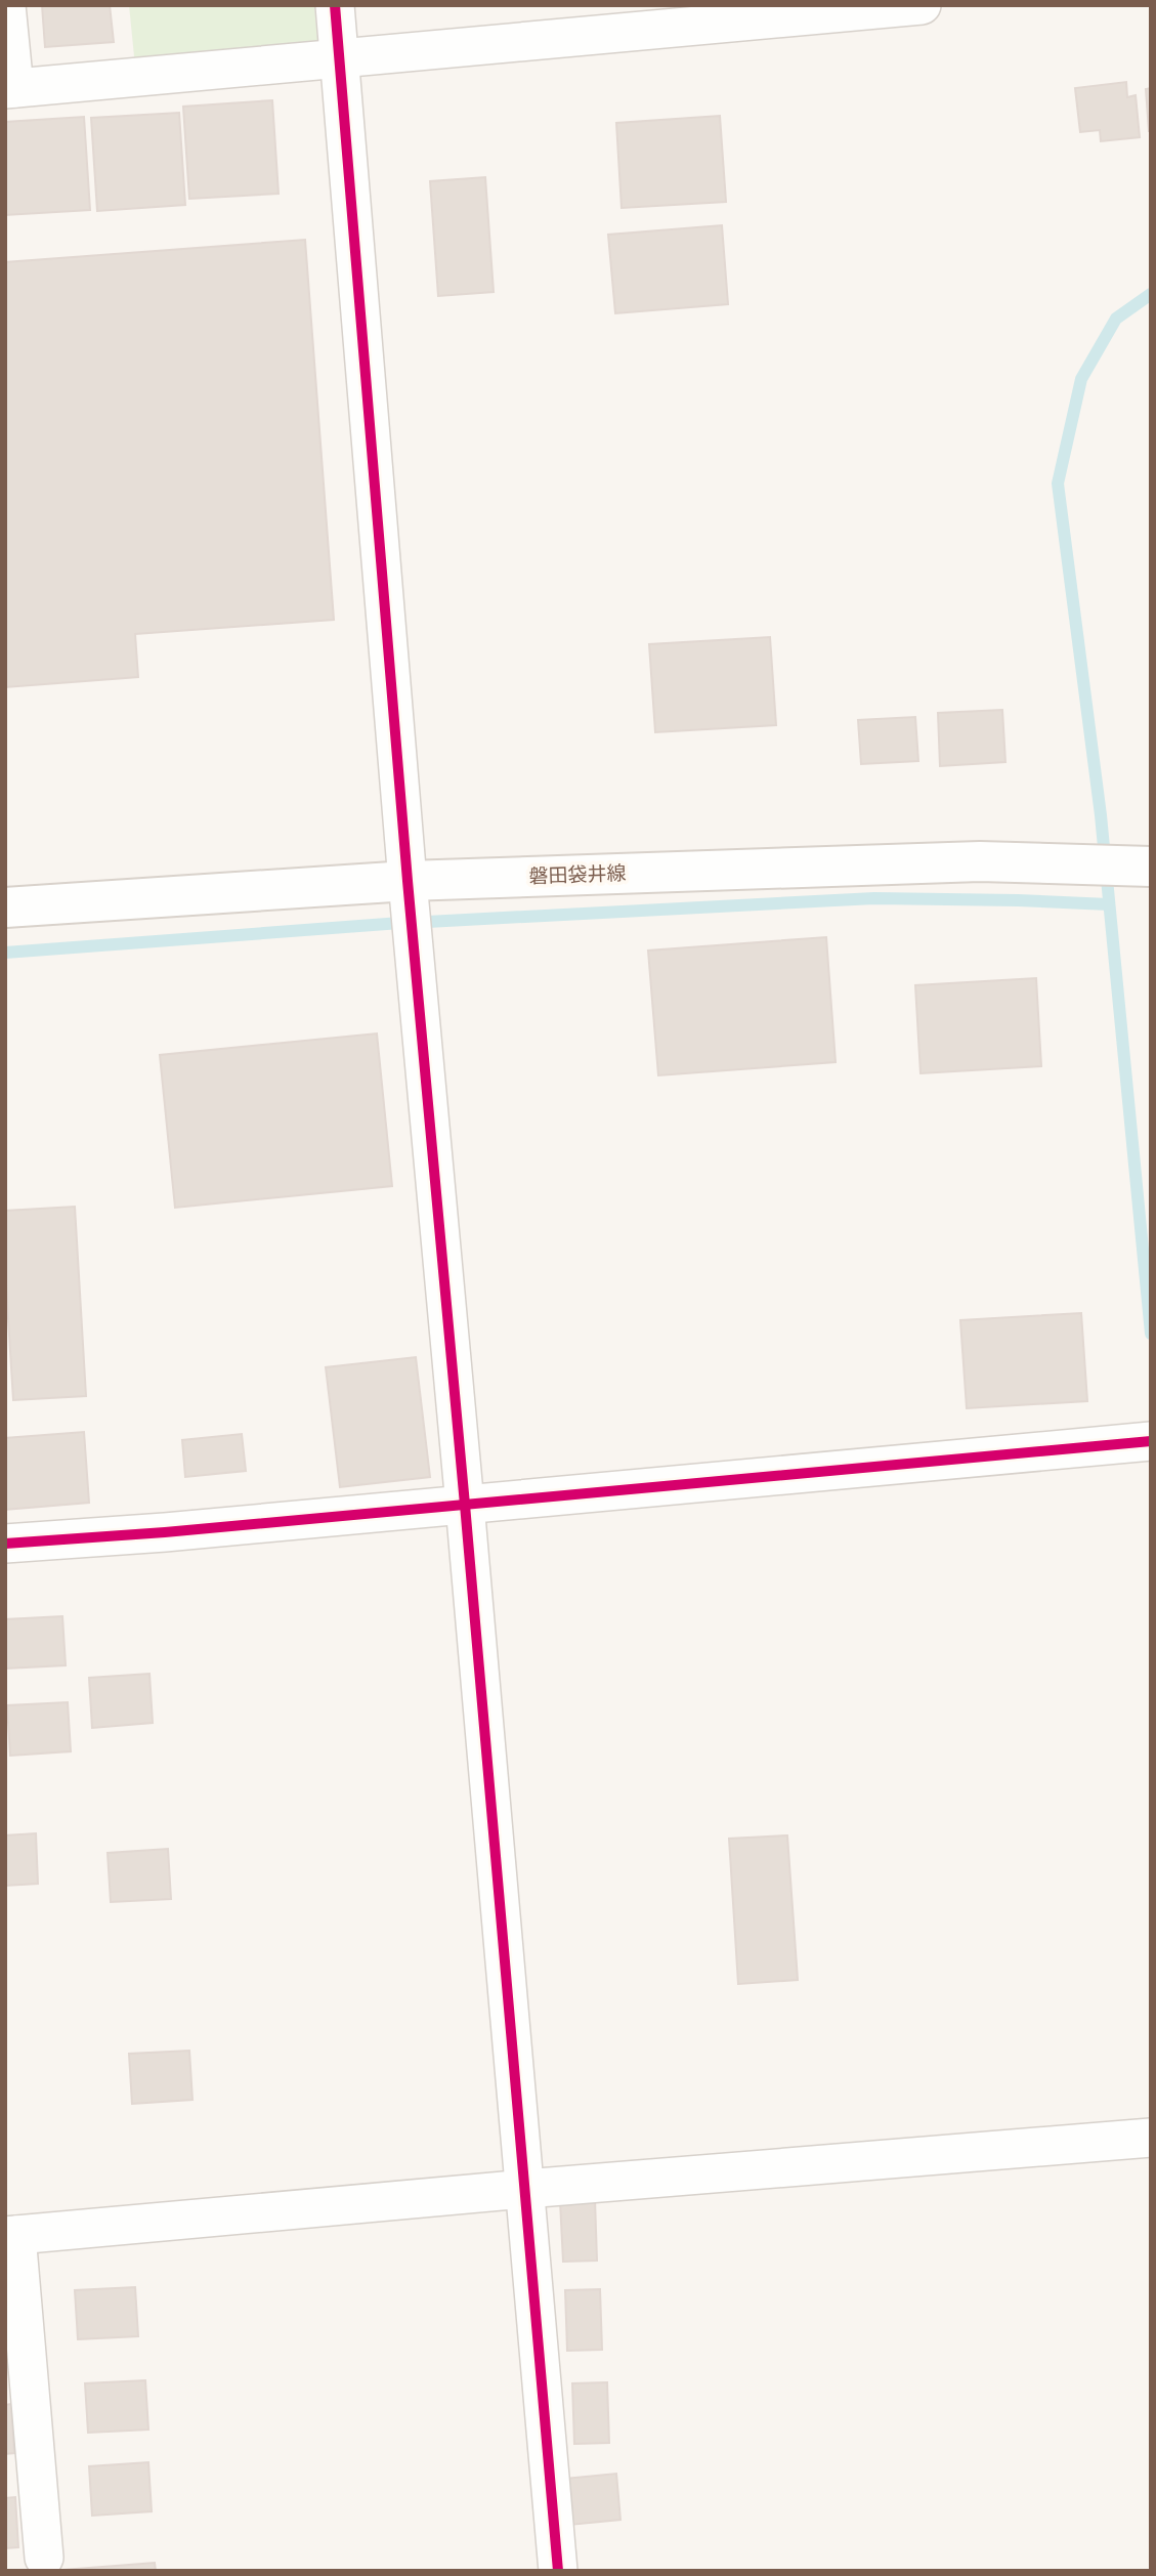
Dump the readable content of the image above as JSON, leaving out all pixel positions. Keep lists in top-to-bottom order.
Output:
{
  "streets": {
    "main road": ["磐田袋井線"]
  }
}
